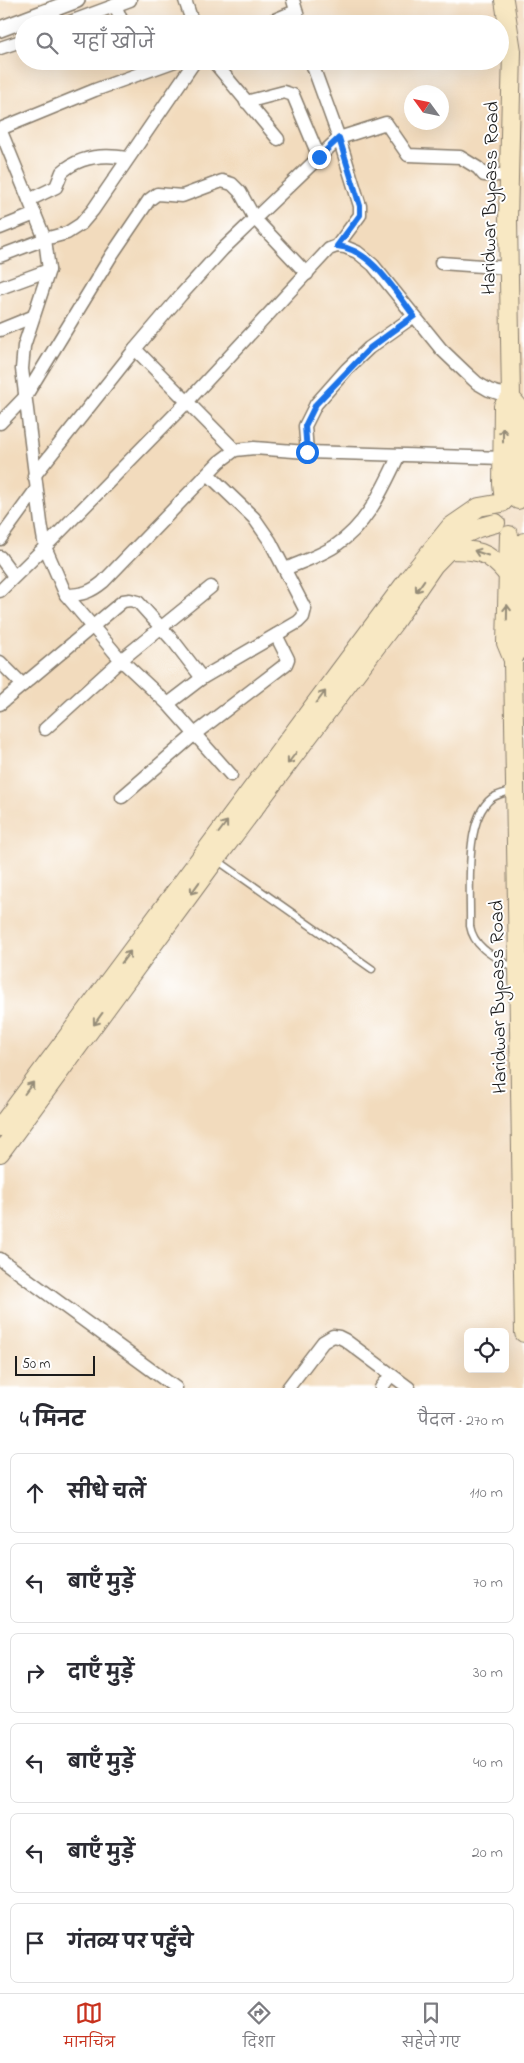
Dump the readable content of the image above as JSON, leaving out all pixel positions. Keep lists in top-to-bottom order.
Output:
{
  "streets": {
    "main road": ["Haridwar Bypass Road"]
  },
  "scale_bar": "50 m",
  "north": "top left",
  "page": {
    "search": "यहाँ खोजें",
    "scale": "50 m",
    "heading": ["4 मिनट", "पैदल · 270 m"],
    "list": [
      ["सीधे चलें", "110 m"],
      ["बाएँ मुड़ें", "70 m"],
      ["दाएँ मुड़ें", "30 m"],
      ["बाएँ मुड़ें", "40 m"],
      ["बाएँ मुड़ें", "20 m"],
      "गंतव्य पर पहुँचे"
    ],
    "nav": ["मानचित्र", "दिशा", "सहेजे गए"]
  }
}
